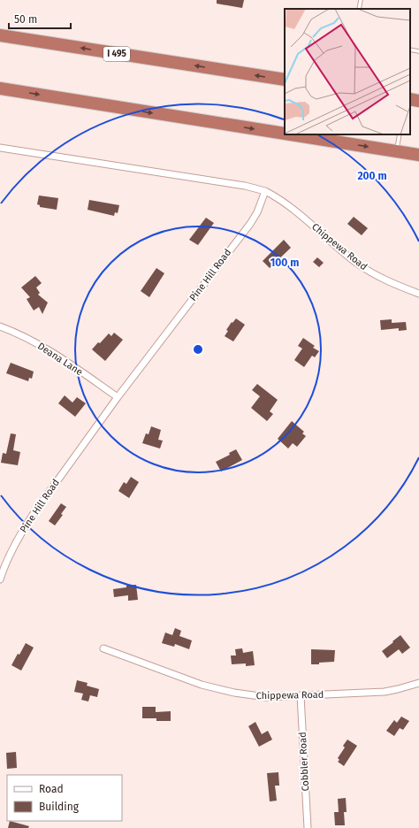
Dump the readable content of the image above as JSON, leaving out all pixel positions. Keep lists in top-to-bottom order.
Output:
{
  "streets": {
    "highway": ["I 495"],
    "street": [
      "Chippewa Road",
      "Pine Hill Road",
      "Deana Lane",
      "Cobbler Road"
    ]
  },
  "crossings": [
    ["Chippewa Road", "Pine Hill Road"],
    ["Chippewa Road", "Cobbler Road"],
    ["Pine Hill Road", "Deana Lane"]
  ],
  "legend": ["Road", "Building"],
  "scale_bar": "50 m",
  "rings": ["200 m", "100 m"]
}
